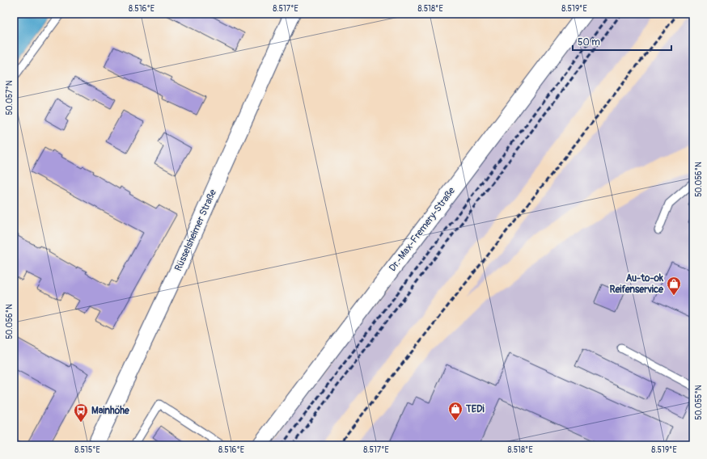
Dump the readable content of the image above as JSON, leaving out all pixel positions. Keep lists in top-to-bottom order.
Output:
{
  "streets": {
    "street": ["Dr.-Max-Fremery-Straße", "Rüsselsheimer Straße"]
  },
  "places": {
    "shop": ["Au-to-ok Reifenservice", "TEDi"],
    "bus stop": ["Mainhöhe"]
  },
  "scale_bar": "50 m",
  "coordinates": [
    "8.516°E",
    "8.517°E",
    "8.518°E",
    "8.519°E",
    "50.057°N",
    "50.056°N",
    "50.055°N",
    "8.515°E"
  ]
}
